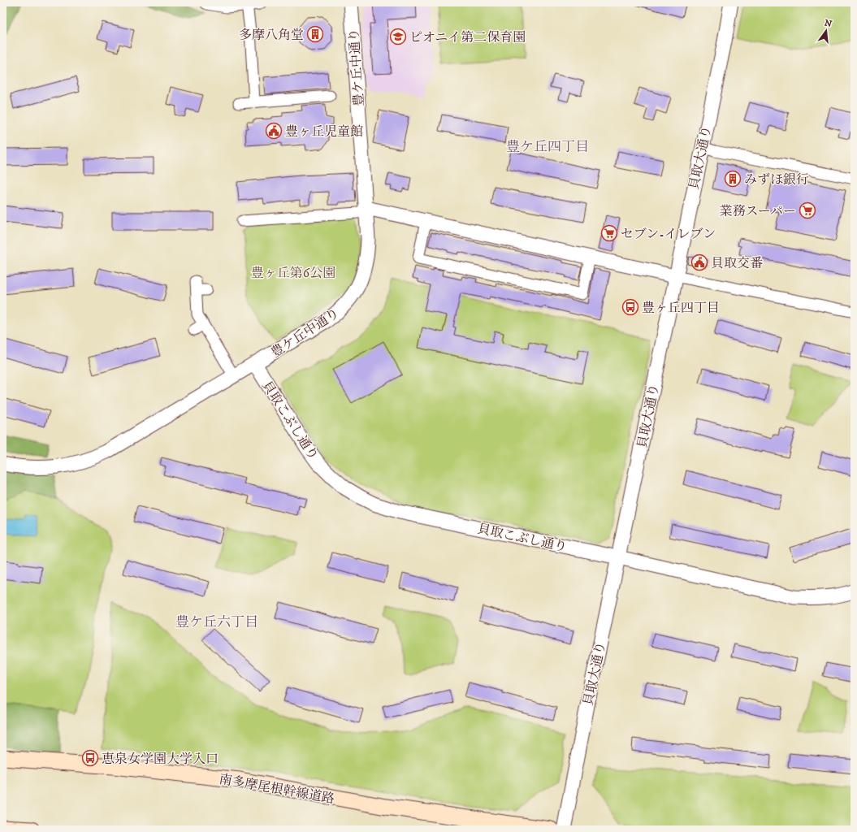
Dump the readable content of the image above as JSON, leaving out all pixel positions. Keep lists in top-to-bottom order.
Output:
{
  "streets": {
    "main road": ["南多摩尾根幹線道路"],
    "street": ["豊ケ丘中通り", "貝取大通り", "貝取こぶし通り"]
  },
  "crossings": [
    ["豊ケ丘中通り", "貝取こぶし通り"],
    ["貝取大通り", "貝取こぶし通り"]
  ],
  "districts": ["豊ケ丘四丁目", "豊ケ丘六丁目"],
  "parks": ["豊ヶ丘第6公園"],
  "places": {
    "building": ["多摩八角堂", "みずほ銀行"],
    "school or university": ["ピオニイ第二保育園"],
    "public building": ["豊ヶ丘児童館", "貝取交番"],
    "supermarket": ["業務スーパー", "セブン-イレブン"],
    "bus stop": ["豊ヶ丘四丁目", "恵泉女学園大学入口"]
  },
  "north": "top"
}
